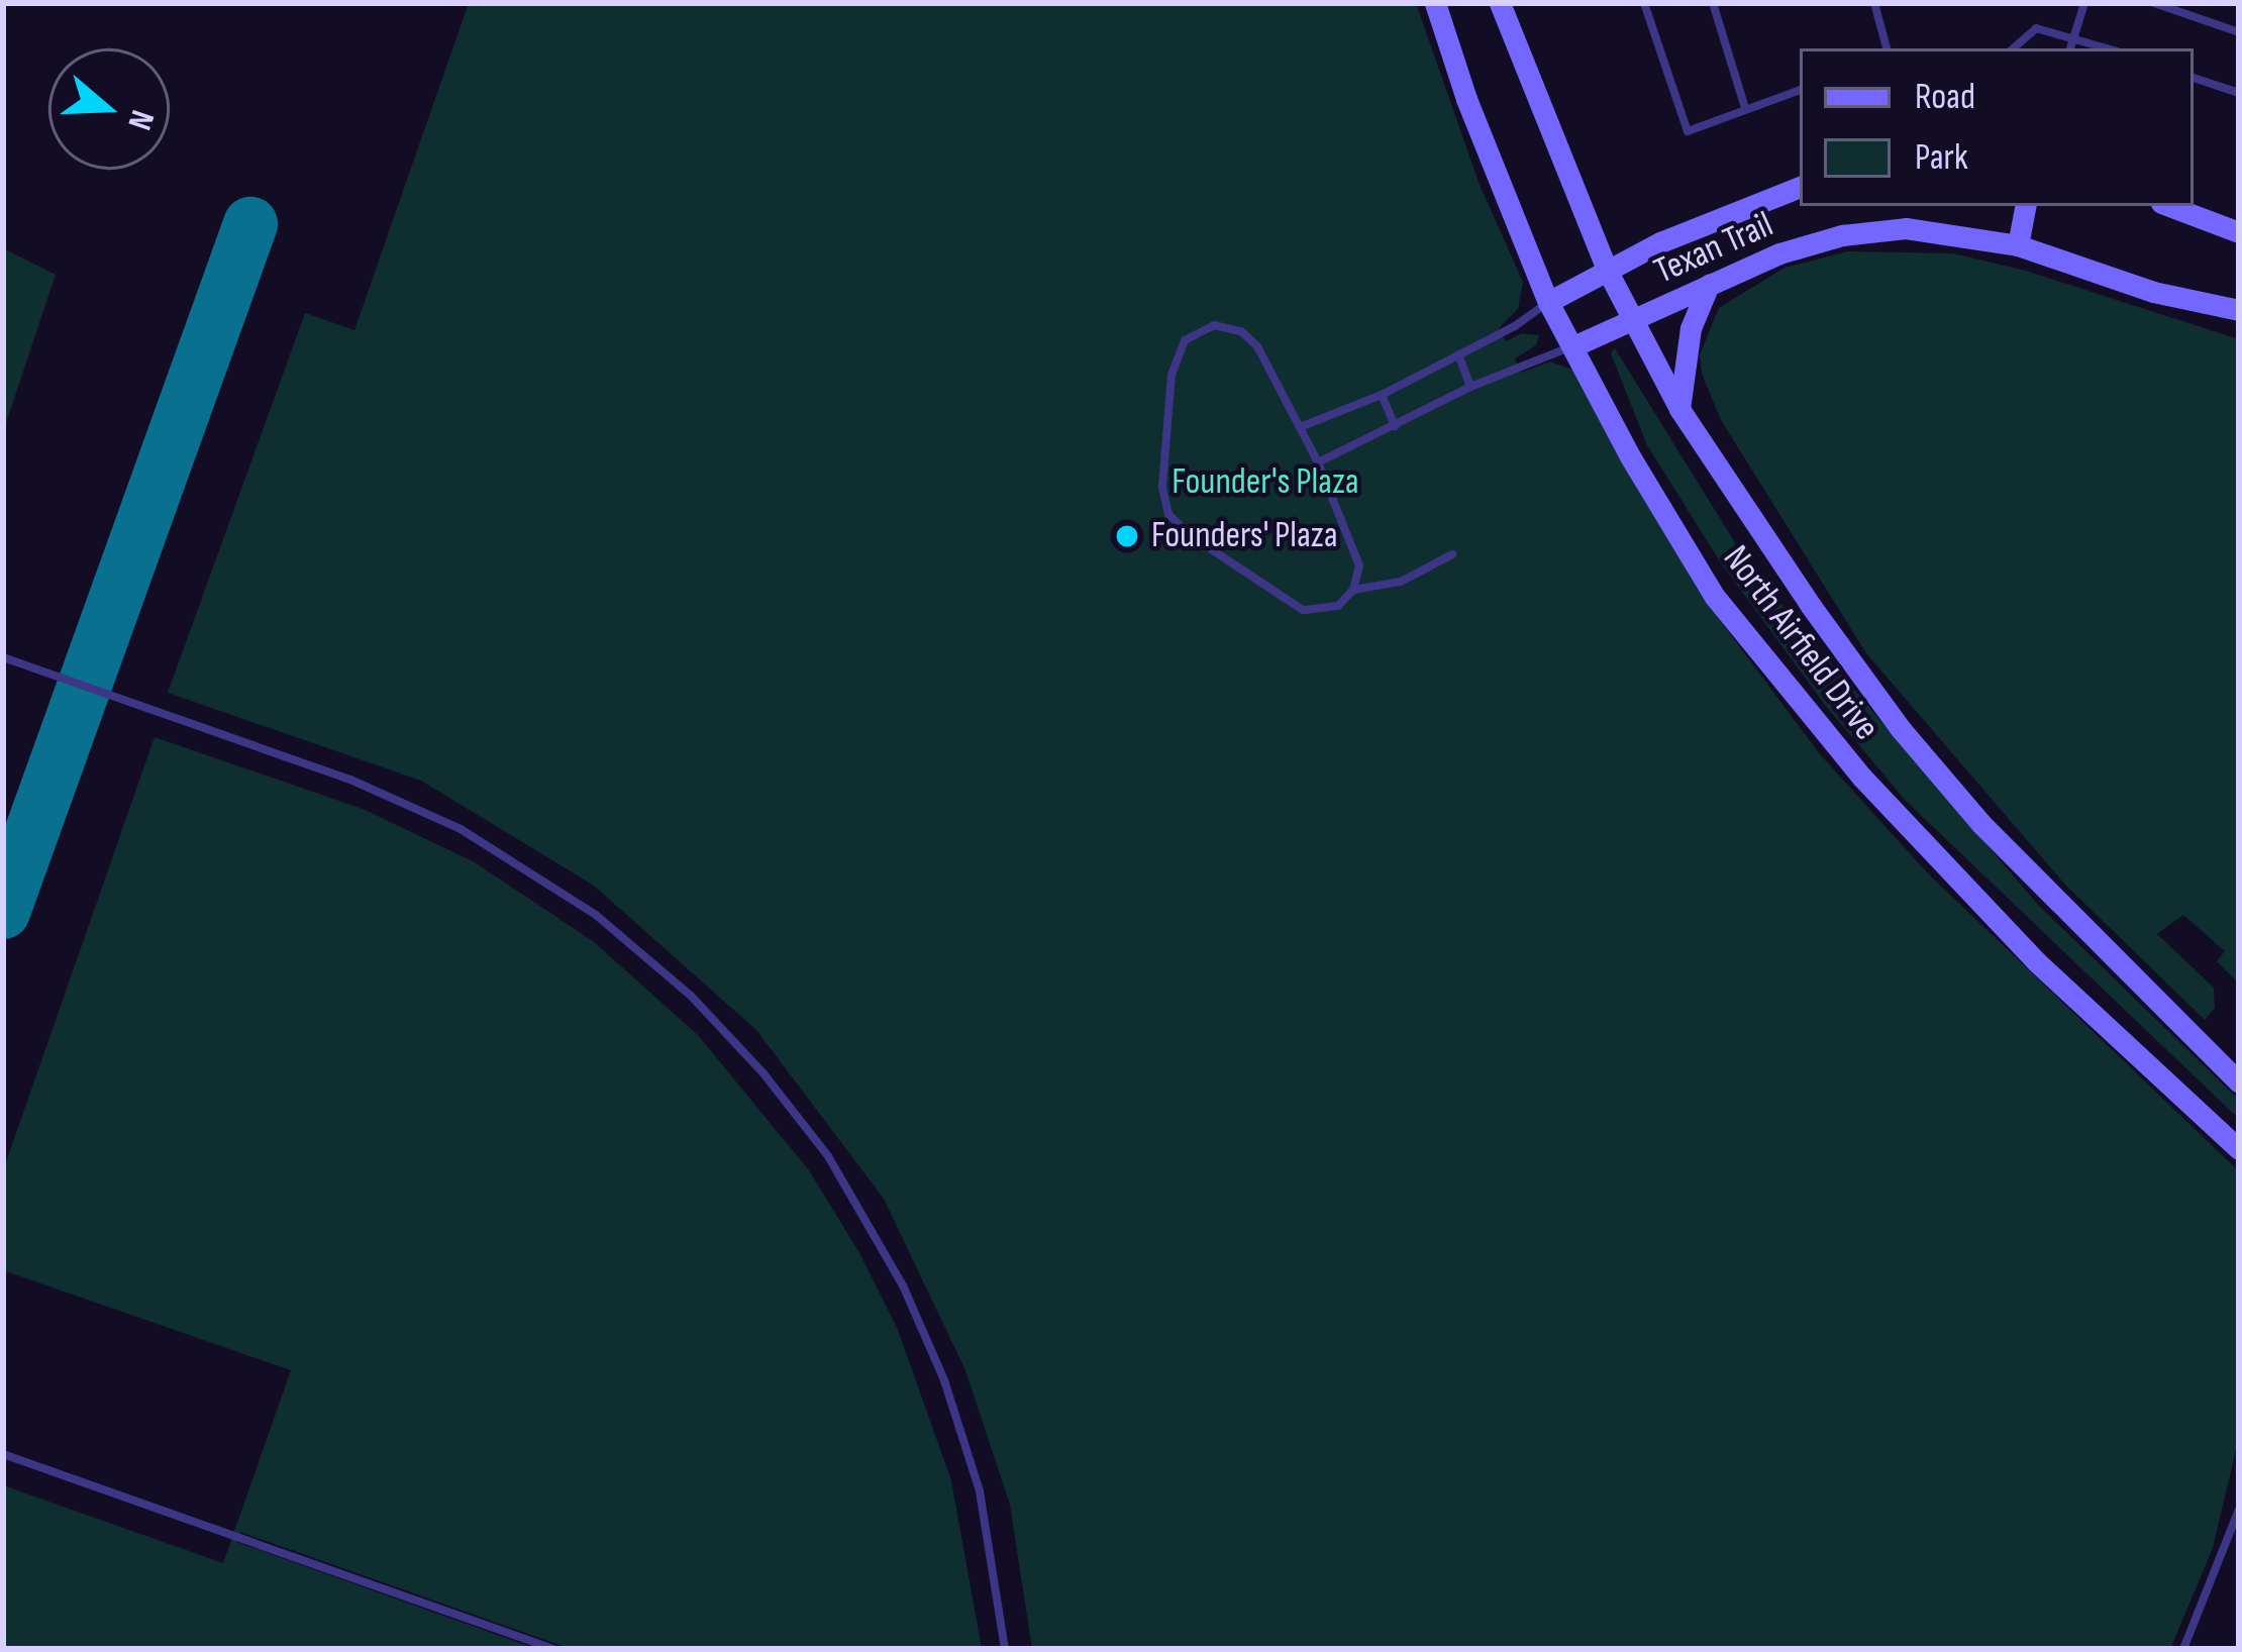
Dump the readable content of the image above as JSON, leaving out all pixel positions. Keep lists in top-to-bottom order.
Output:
{
  "streets": {
    "main road": ["Texan Trail", "North Airfield Drive"]
  },
  "crossings": [
    ["Texan Trail", "North Airfield Drive"]
  ],
  "parks": ["Founder's Plaza"],
  "places": ["Founders' Plaza"],
  "legend": ["Road", "Park"],
  "north": "right"
}
